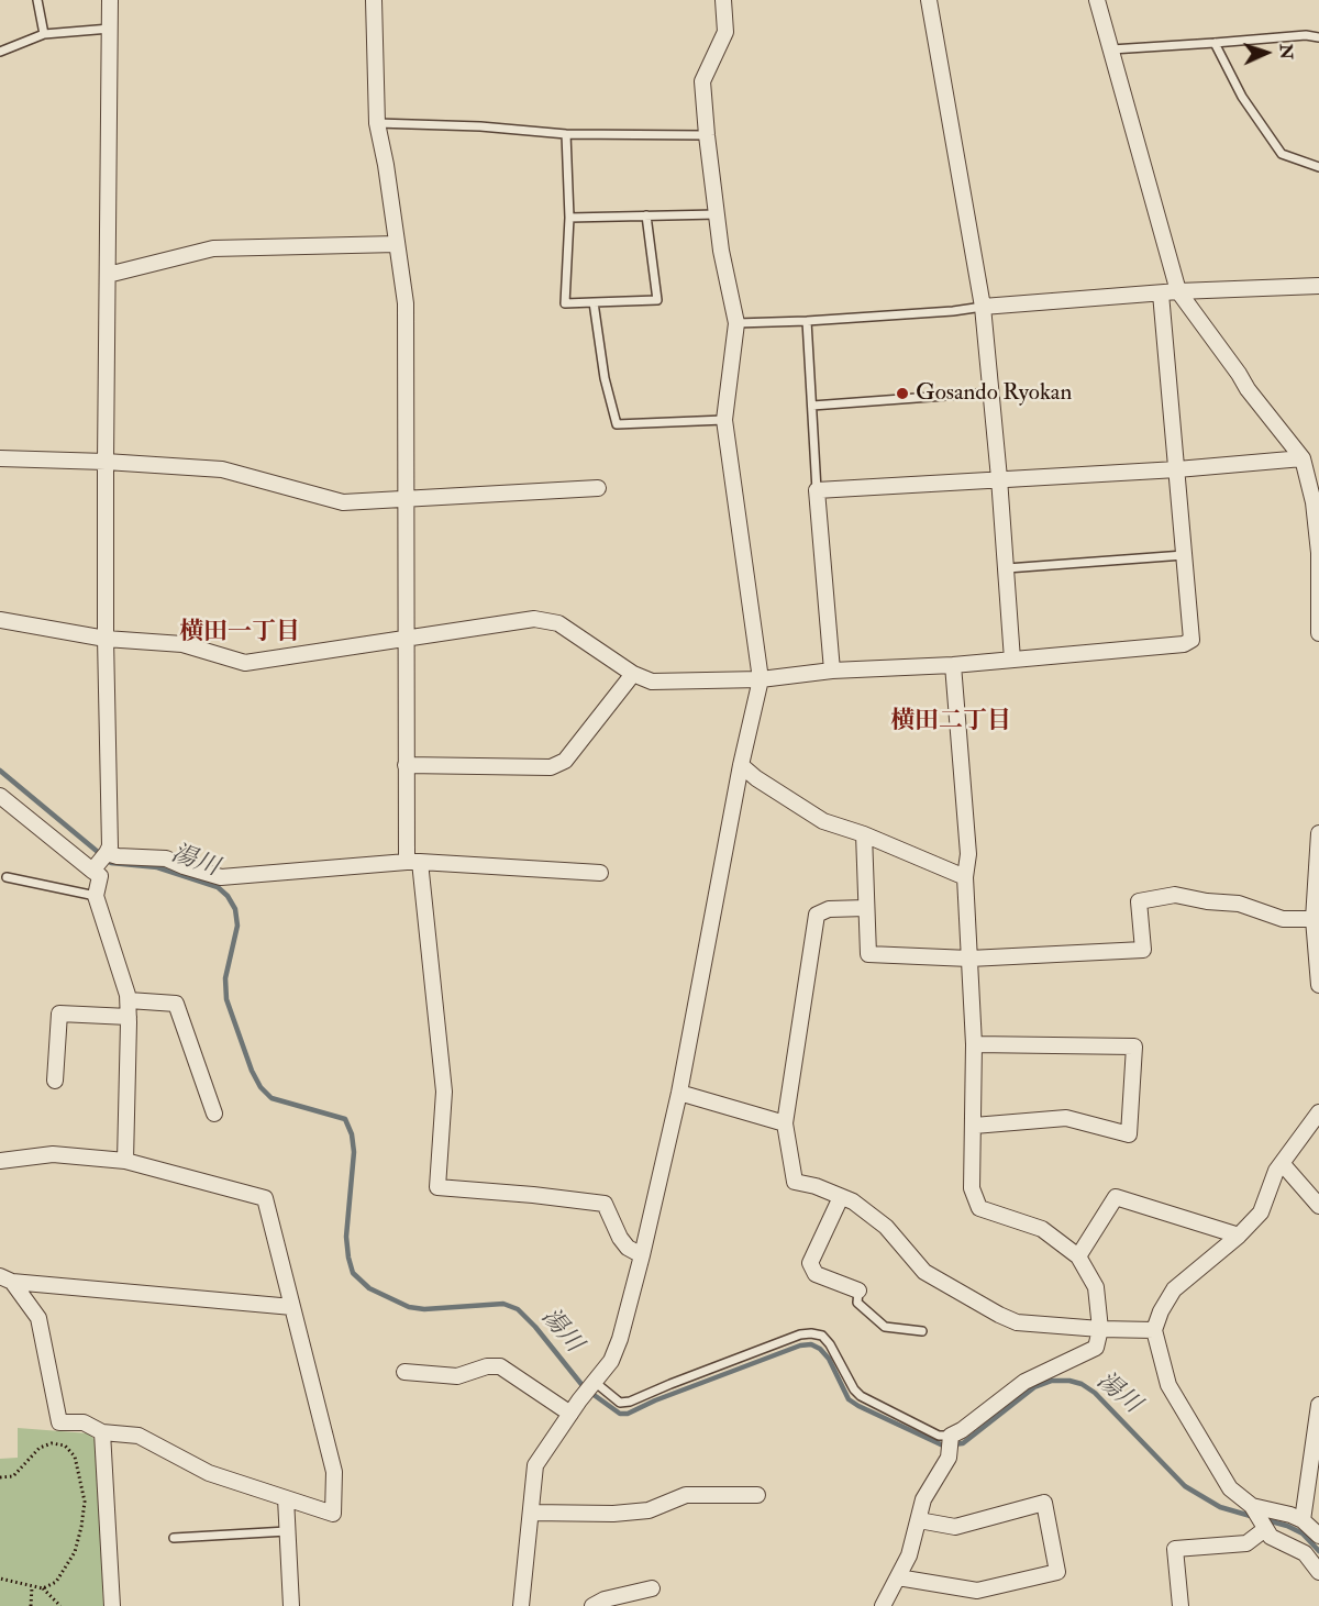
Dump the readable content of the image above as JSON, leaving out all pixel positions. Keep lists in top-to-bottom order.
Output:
{
  "districts": ["横田一丁目", "横田二丁目"],
  "water": ["湯川"],
  "places": ["Gosando Ryokan"],
  "north": "right"
}
